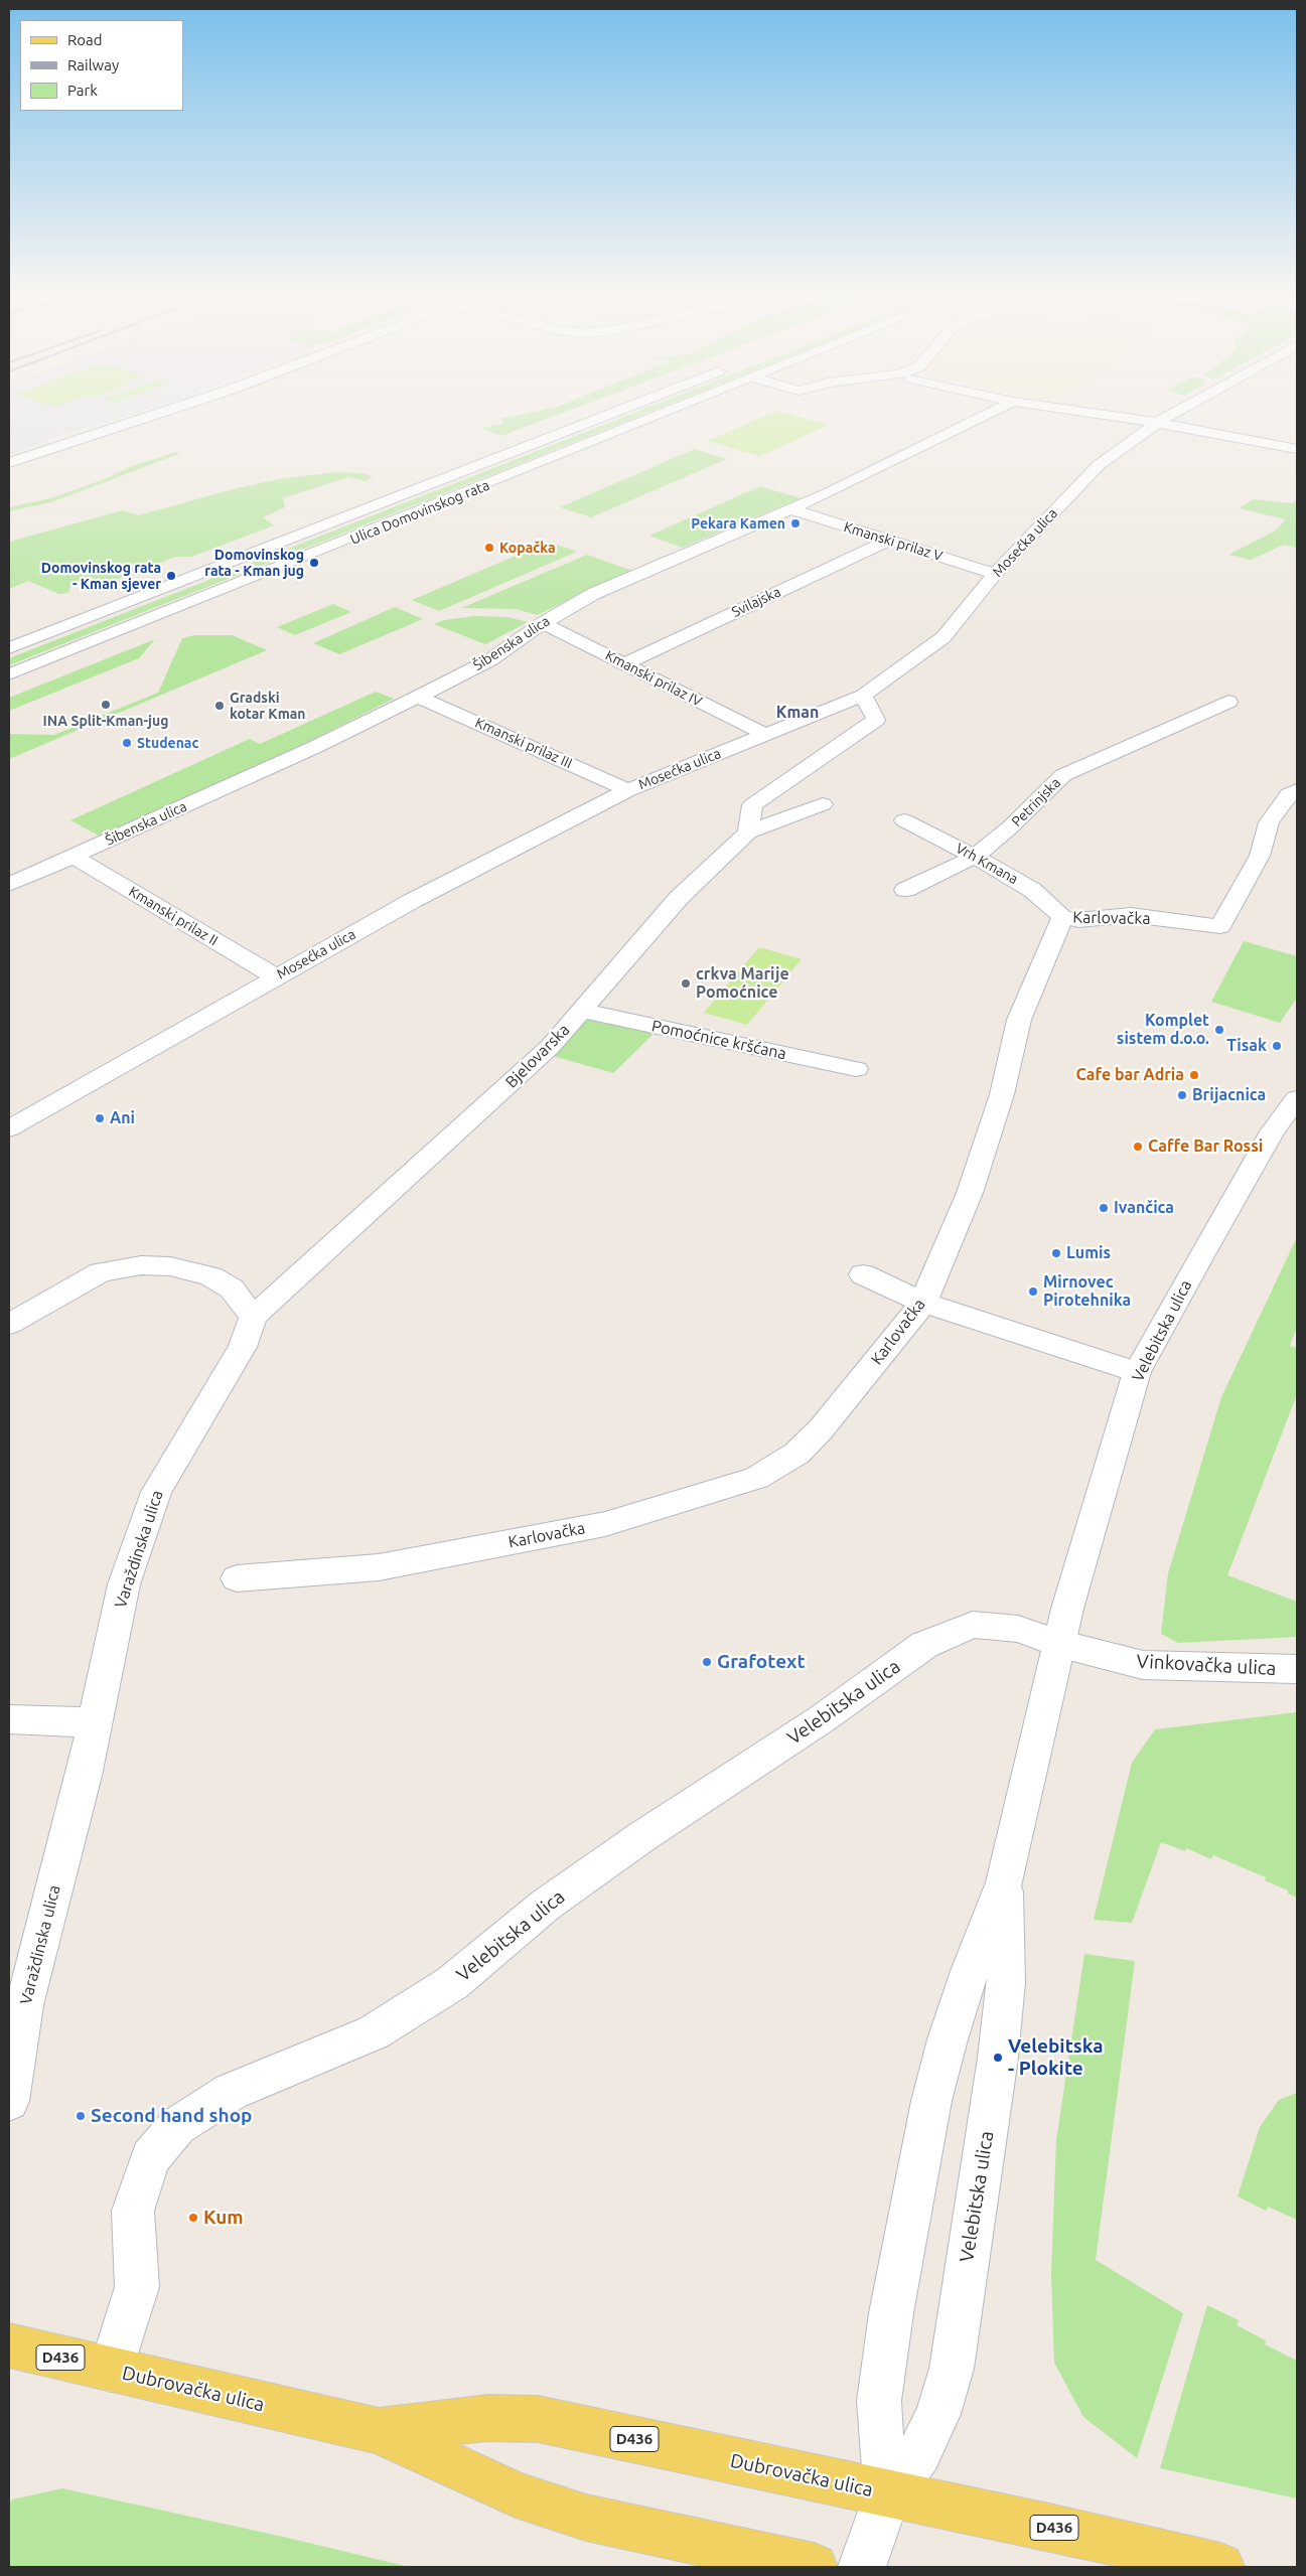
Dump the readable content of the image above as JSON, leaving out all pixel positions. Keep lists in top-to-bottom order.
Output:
{
  "streets": {
    "main road": ["D436", "Dubrovačka ulica"],
    "street": [
      "Ulica Domovinskog rata",
      "Kmanski prilaz V",
      "Mosećka ulica",
      "Svilajska",
      "Šibenska ulica",
      "Kmanski prilaz IV",
      "Kmanski prilaz III",
      "Petrinjska",
      "Vrh Kmana",
      "Kmanski prilaz II",
      "Karlovačka",
      "Pomoćnice kršćana",
      "Bjelovarska",
      "Velebitska ulica",
      "Varaždinska ulica",
      "Vinkovačka ulica"
    ]
  },
  "crossings": [
    ["Kmanski prilaz V", "Mosećka ulica"],
    ["Kmanski prilaz V", "Svilajska"],
    ["Kmanski prilaz V", "Šibenska ulica"],
    ["Mosećka ulica", "Kmanski prilaz IV"],
    ["Mosećka ulica", "Kmanski prilaz III"],
    ["Mosećka ulica", "Kmanski prilaz II"],
    ["Svilajska", "Kmanski prilaz IV"],
    ["Šibenska ulica", "Kmanski prilaz IV"],
    ["Šibenska ulica", "Kmanski prilaz III"],
    ["Šibenska ulica", "Kmanski prilaz II"],
    ["Petrinjska", "Vrh Kmana"],
    ["Vrh Kmana", "Karlovačka"],
    ["Pomoćnice kršćana", "Bjelovarska"],
    ["Bjelovarska", "Varaždinska ulica"],
    ["Velebitska ulica", "Vinkovačka ulica"],
    ["Velebitska ulica", "Dubrovačka ulica"]
  ],
  "districts": ["Kman"],
  "places": [
    "Pekara Kamen",
    "Kopačka",
    "Domovinskog rata - Kman jug",
    "Domovinskog rata - Kman sjever",
    "INA Split-Kman-jug",
    "Gradski kotar Kman",
    "Studenac",
    "crkva Marije Pomoćnice",
    "Komplet sistem d.o.o.",
    "Tisak",
    "Cafe bar Adria",
    "Brijacnica",
    "Ani",
    "Caffe Bar Rossi",
    "Ivančica",
    "Lumis",
    "Mirnovec Pirotehnika",
    "Grafotext",
    "Velebitska - Plokite",
    "Second hand shop",
    "Kum"
  ],
  "legend": ["Road", "Railway", "Park"]
}
